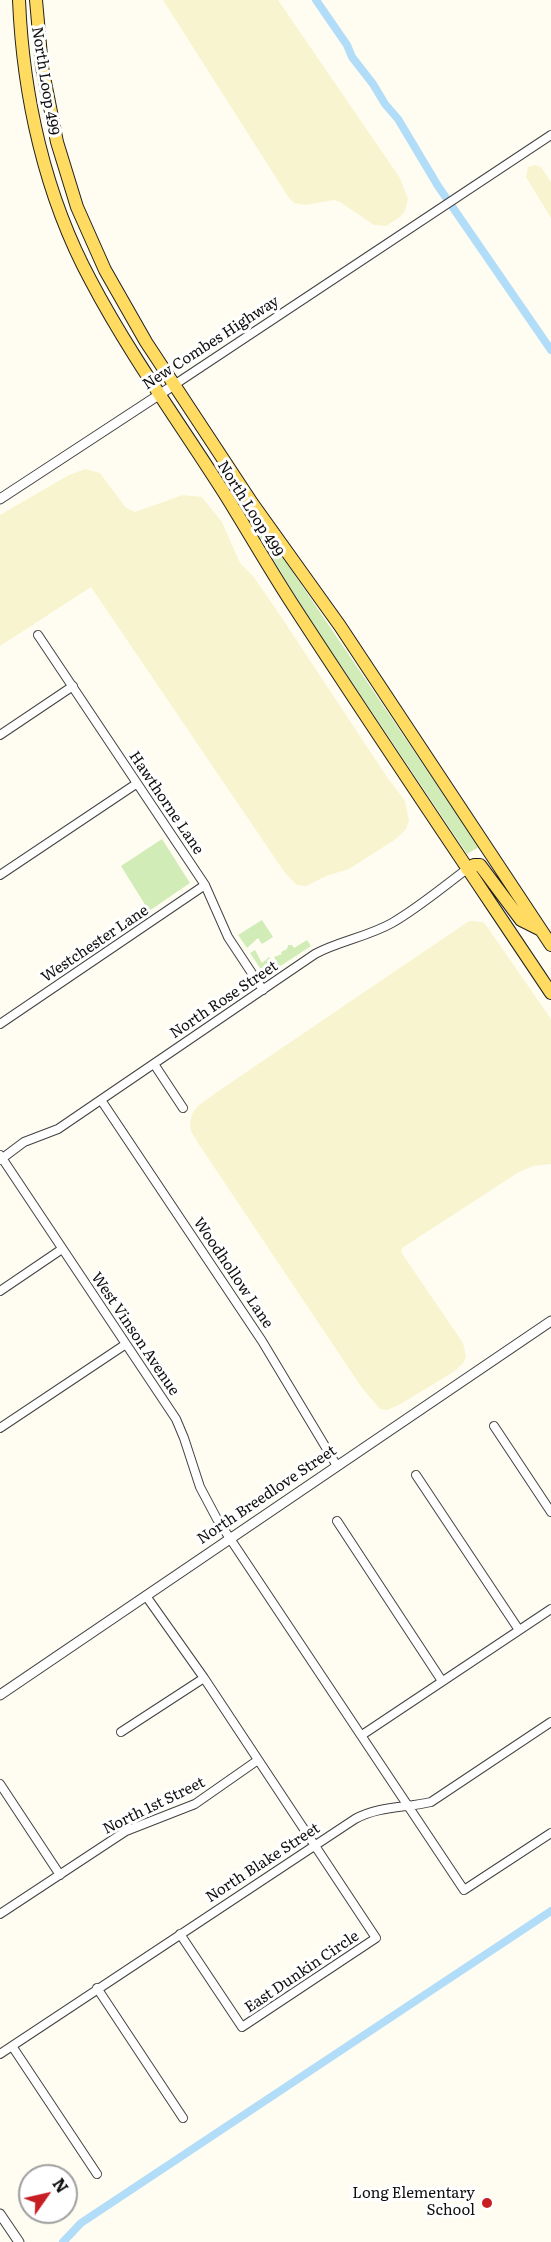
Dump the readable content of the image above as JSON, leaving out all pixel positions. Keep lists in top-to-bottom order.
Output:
{
  "streets": {
    "main road": ["North Loop 499"],
    "street": [
      "New Combes Highway",
      "Hawthorne Lane",
      "Westchester Lane",
      "North Rose Street",
      "Woodhollow Lane",
      "West Vinson Avenue",
      "North Breedlove Street",
      "North 1st Street",
      "North Blake Street",
      "East Dunkin Circle"
    ]
  },
  "crossings": [
    ["North Loop 499", "New Combes Highway"],
    ["North Loop 499", "North Rose Street"],
    ["Hawthorne Lane", "Westchester Lane"],
    ["Hawthorne Lane", "North Rose Street"],
    ["North Rose Street", "Woodhollow Lane"],
    ["North Rose Street", "West Vinson Avenue"],
    ["Woodhollow Lane", "North Breedlove Street"],
    ["West Vinson Avenue", "North Breedlove Street"],
    ["West Vinson Avenue", "North Blake Street"],
    ["North Blake Street", "East Dunkin Circle"]
  ],
  "places": ["Long Elementary School"],
  "north": "top right"
}
